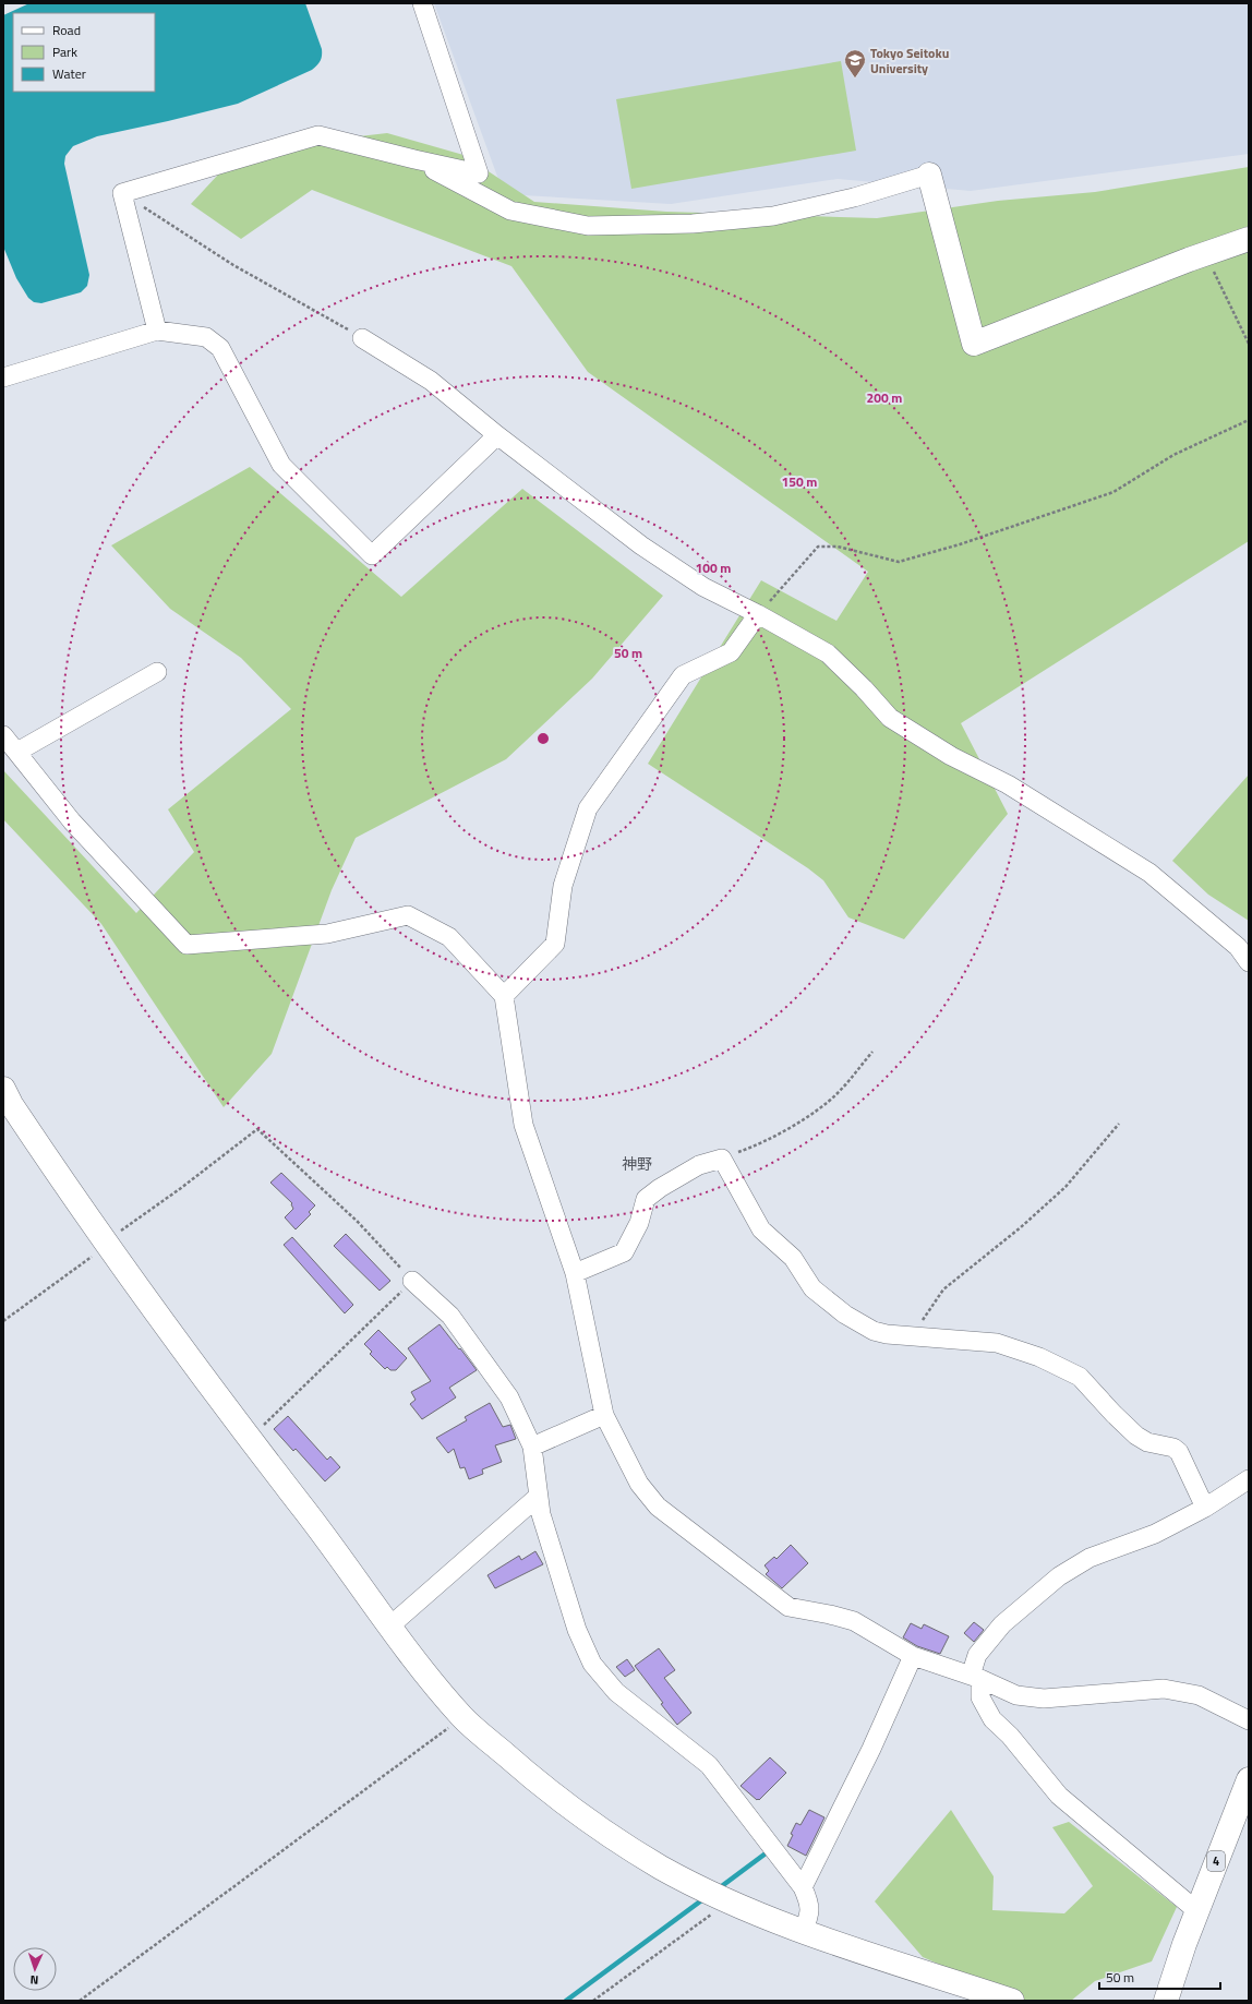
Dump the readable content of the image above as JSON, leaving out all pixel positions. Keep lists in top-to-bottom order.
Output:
{
  "streets": {
    "street": ["4"]
  },
  "districts": ["神野"],
  "places": {
    "school or university": ["Tokyo Seitoku University"]
  },
  "legend": ["Road", "Park", "Water"],
  "scale_bar": "50 m",
  "north": "bottom",
  "rings": [
    "200 m",
    "150 m",
    "100 m",
    "50 m"
  ]
}
